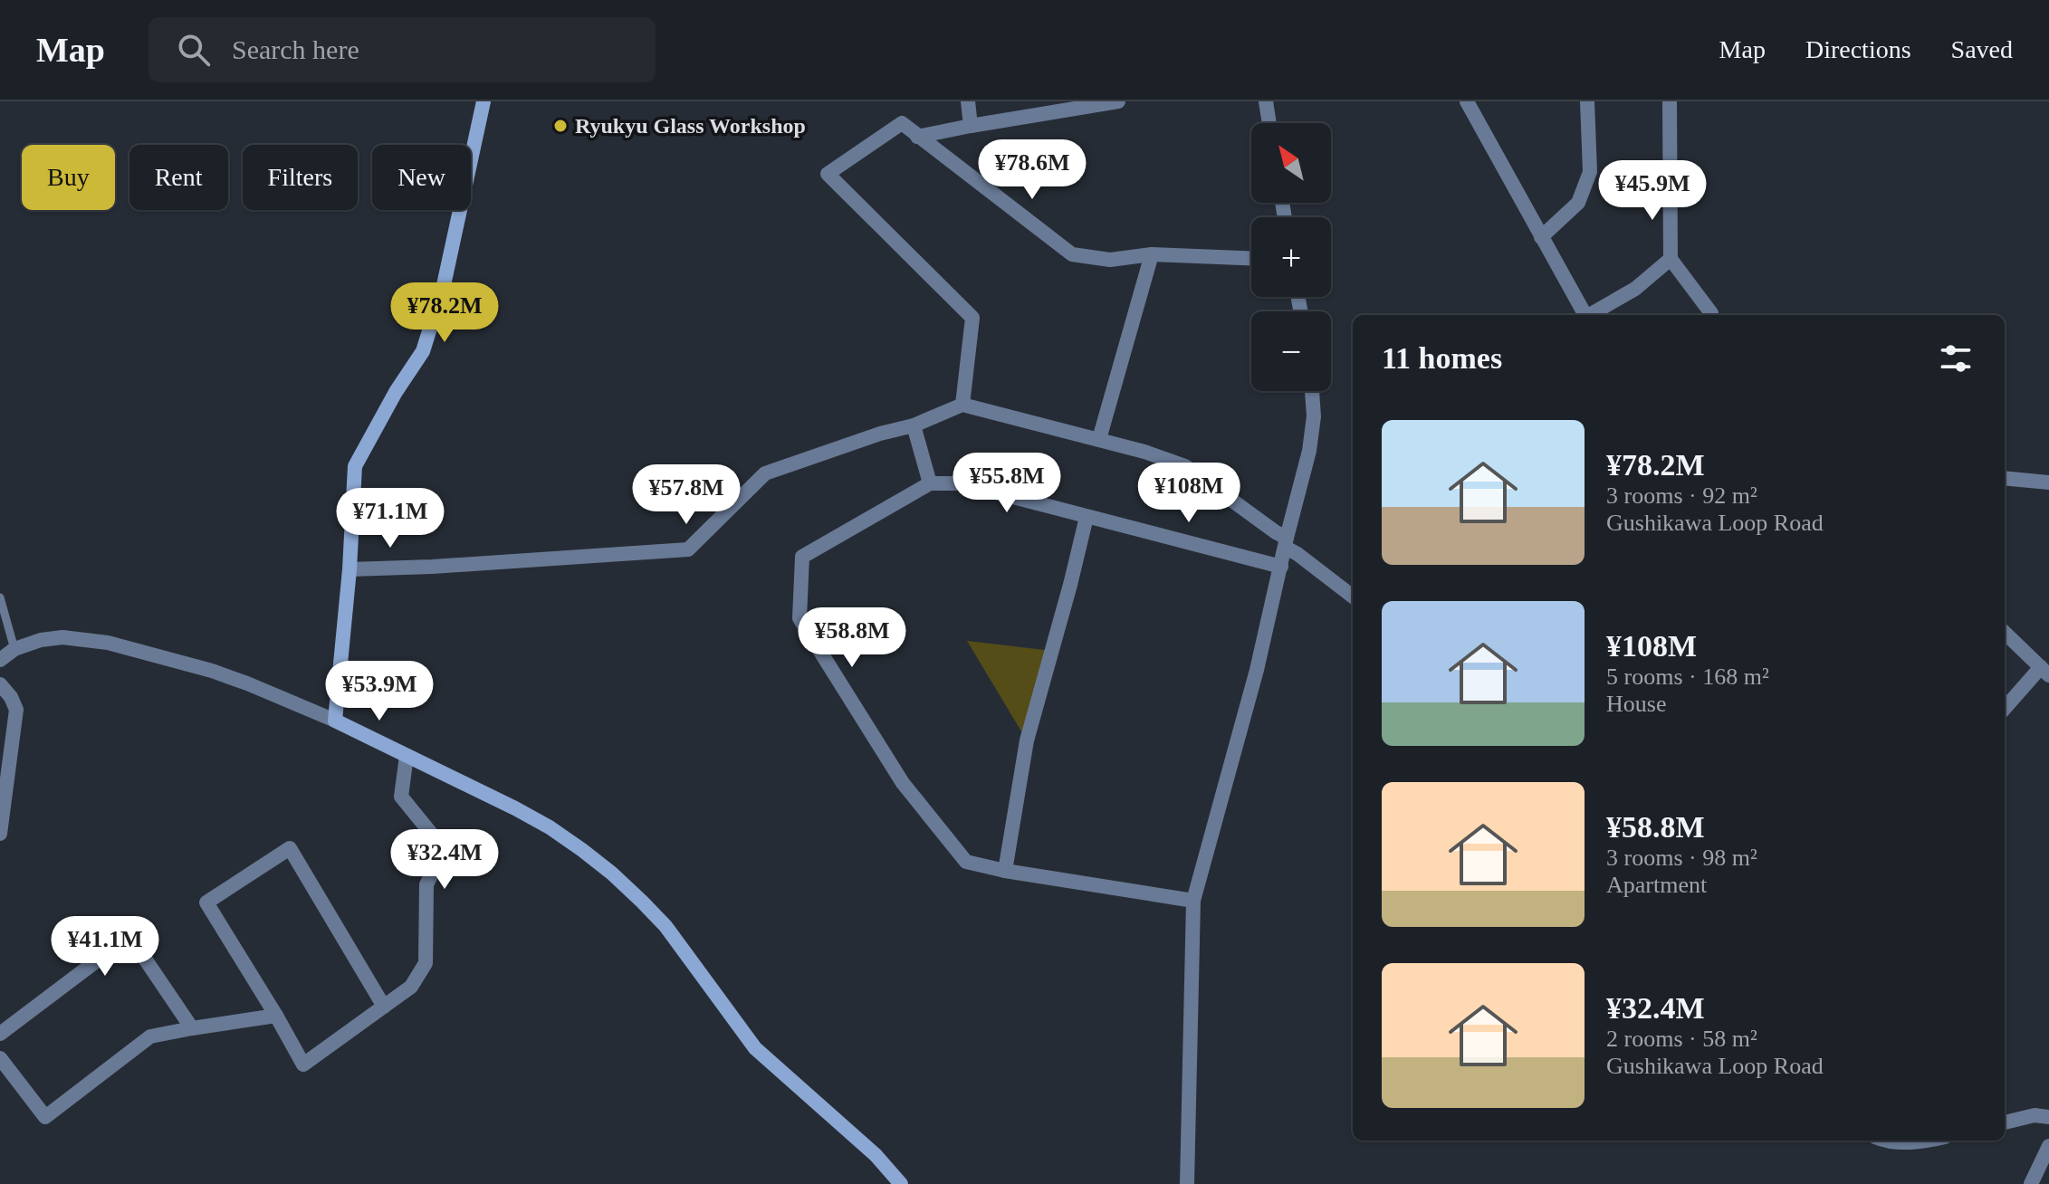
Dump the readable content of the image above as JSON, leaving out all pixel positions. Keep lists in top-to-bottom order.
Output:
{
  "places": ["Ryukyu Glass Workshop"],
  "north": "top left",
  "page": {
    "header": "Map",
    "search": "Search here",
    "nav": ["Map", "Directions", "Saved"],
    "map_buttons": ["+", "−"],
    "price": [
      "¥78.6M",
      "¥45.9M",
      "¥78.2M",
      "¥55.8M",
      "¥108M",
      "¥57.8M",
      "¥71.1M",
      "¥58.8M",
      "¥53.9M",
      "¥32.4M",
      "¥41.1M"
    ],
    "chip": [
      "Buy",
      "Rent",
      "Filters",
      "New"
    ],
    "heading": "11 homes",
    "list": [
      {
        "name": "¥78.2M",
        "note": "3 rooms · 92 m² · Gushikawa Loop Road"
      },
      {
        "name": "¥108M",
        "note": "5 rooms · 168 m² · House"
      },
      {
        "name": "¥58.8M",
        "note": "3 rooms · 98 m² · Apartment"
      },
      {
        "name": "¥32.4M",
        "note": "2 rooms · 58 m² · Gushikawa Loop Road"
      }
    ]
  }
}
